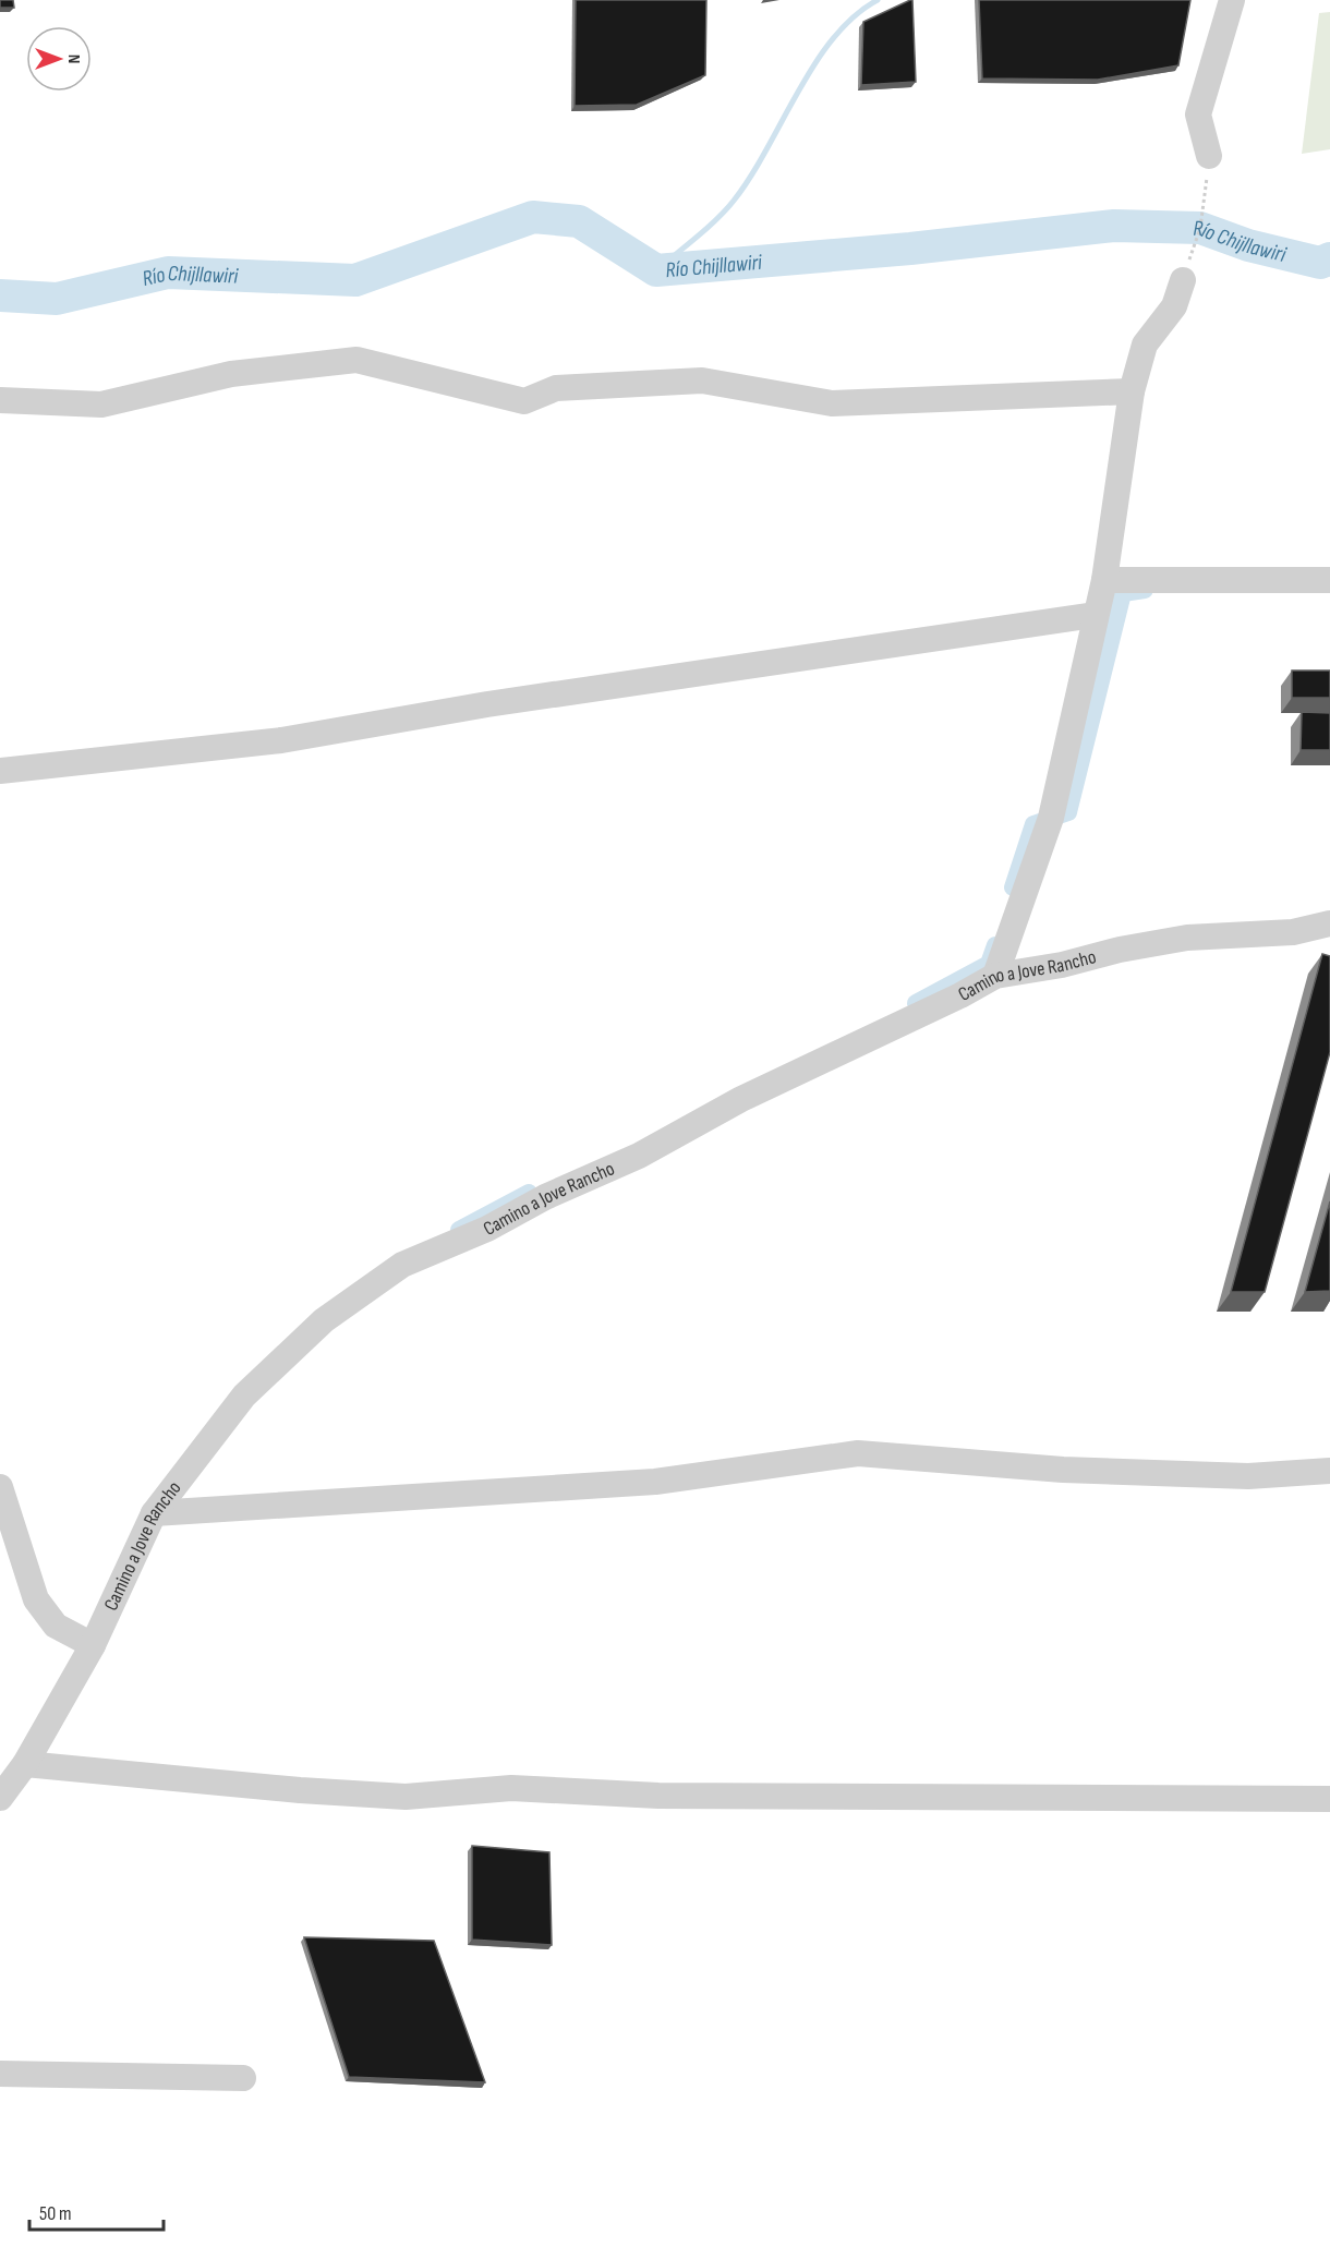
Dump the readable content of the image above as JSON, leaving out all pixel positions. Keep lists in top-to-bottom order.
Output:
{
  "streets": {
    "street": ["Camino a Jove Rancho"]
  },
  "water": ["Río Chijllawiri"],
  "scale_bar": "50 m",
  "north": "right"
}
